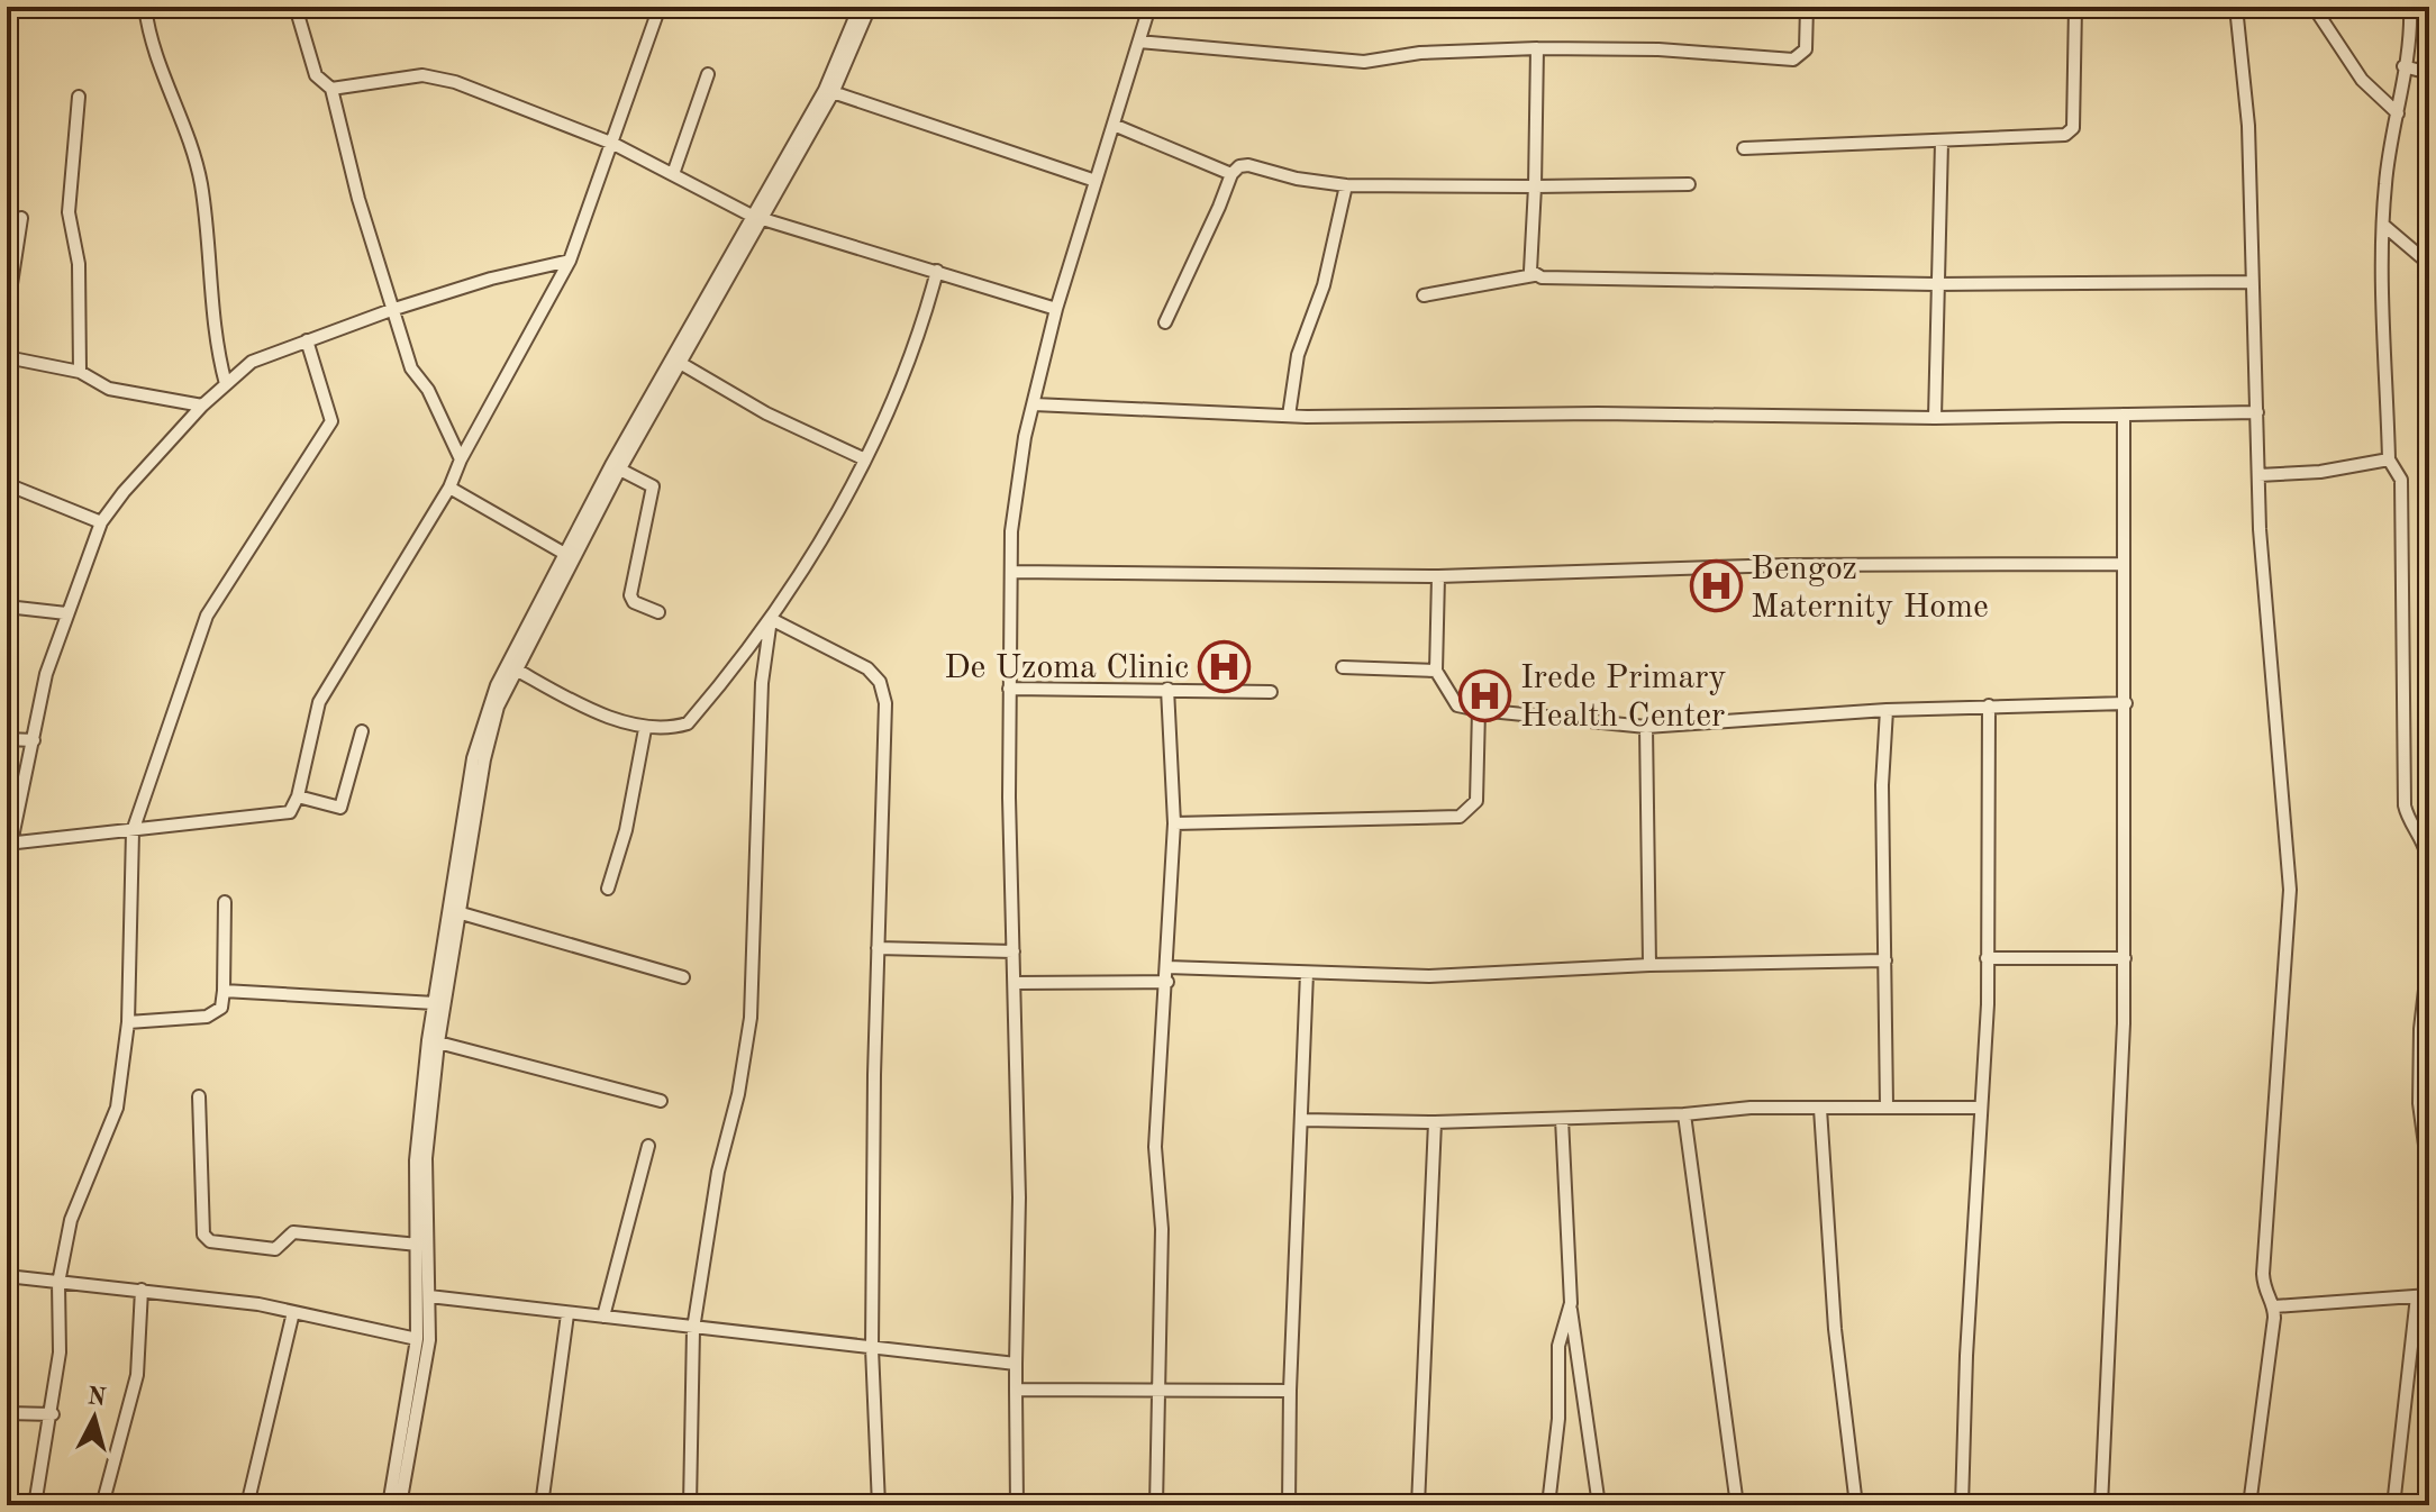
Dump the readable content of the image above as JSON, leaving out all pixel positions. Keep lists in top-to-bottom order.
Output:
{
  "places": {
    "hospital": ["Bengoz Maternity Home", "De Uzoma Clinic", "Irede Primary Health Center"]
  },
  "north": "top"
}
